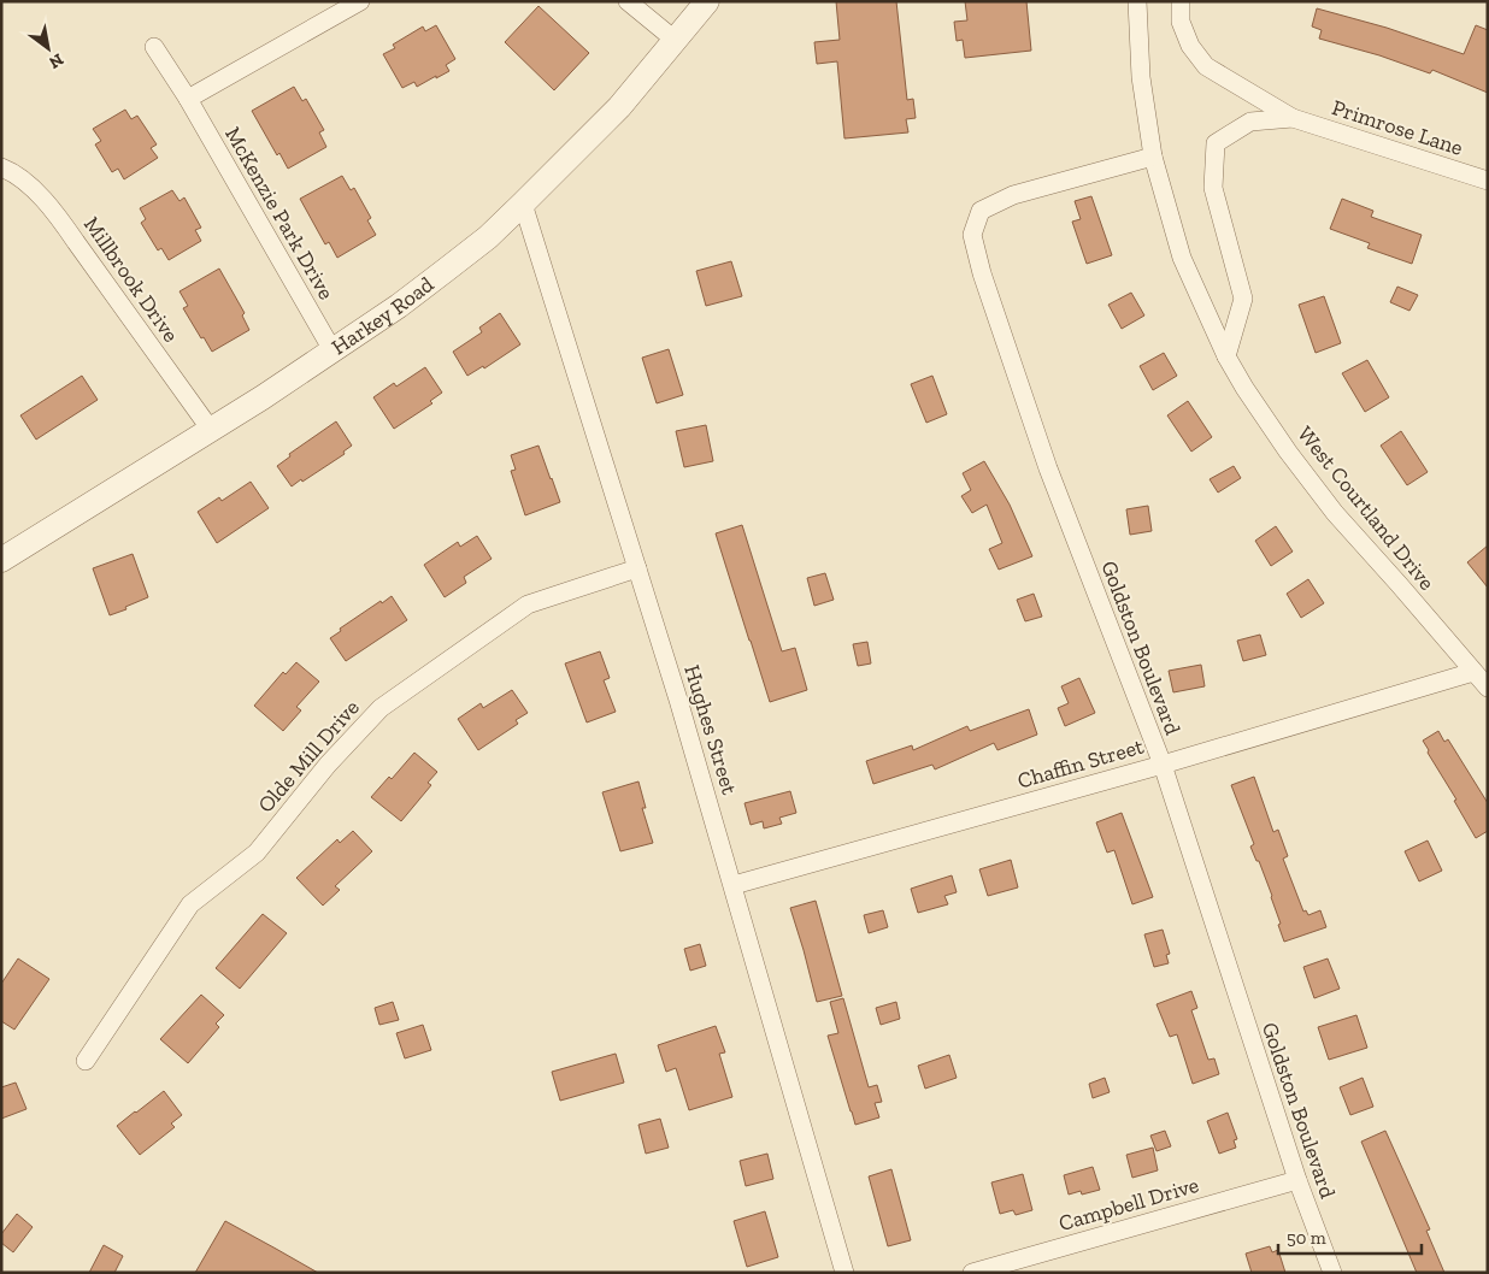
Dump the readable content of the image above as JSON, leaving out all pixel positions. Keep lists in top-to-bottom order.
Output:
{
  "streets": {
    "street": [
      "Primrose Lane",
      "McKenzie Park Drive",
      "Millbrook Drive",
      "Harkey Road",
      "West Courtland Drive",
      "Goldston Boulevard",
      "Hughes Street",
      "Olde Mill Drive",
      "Chaffin Street",
      "Campbell Drive"
    ]
  },
  "crossings": [
    ["Primrose Lane", "West Courtland Drive"],
    ["McKenzie Park Drive", "Harkey Road"],
    ["Millbrook Drive", "Harkey Road"],
    ["Harkey Road", "Hughes Street"],
    ["West Courtland Drive", "Goldston Boulevard"],
    ["West Courtland Drive", "Chaffin Street"],
    ["Goldston Boulevard", "Chaffin Street"],
    ["Goldston Boulevard", "Campbell Drive"],
    ["Hughes Street", "Olde Mill Drive"],
    ["Hughes Street", "Chaffin Street"]
  ],
  "scale_bar": "50 m",
  "north": "bottom right"
}
